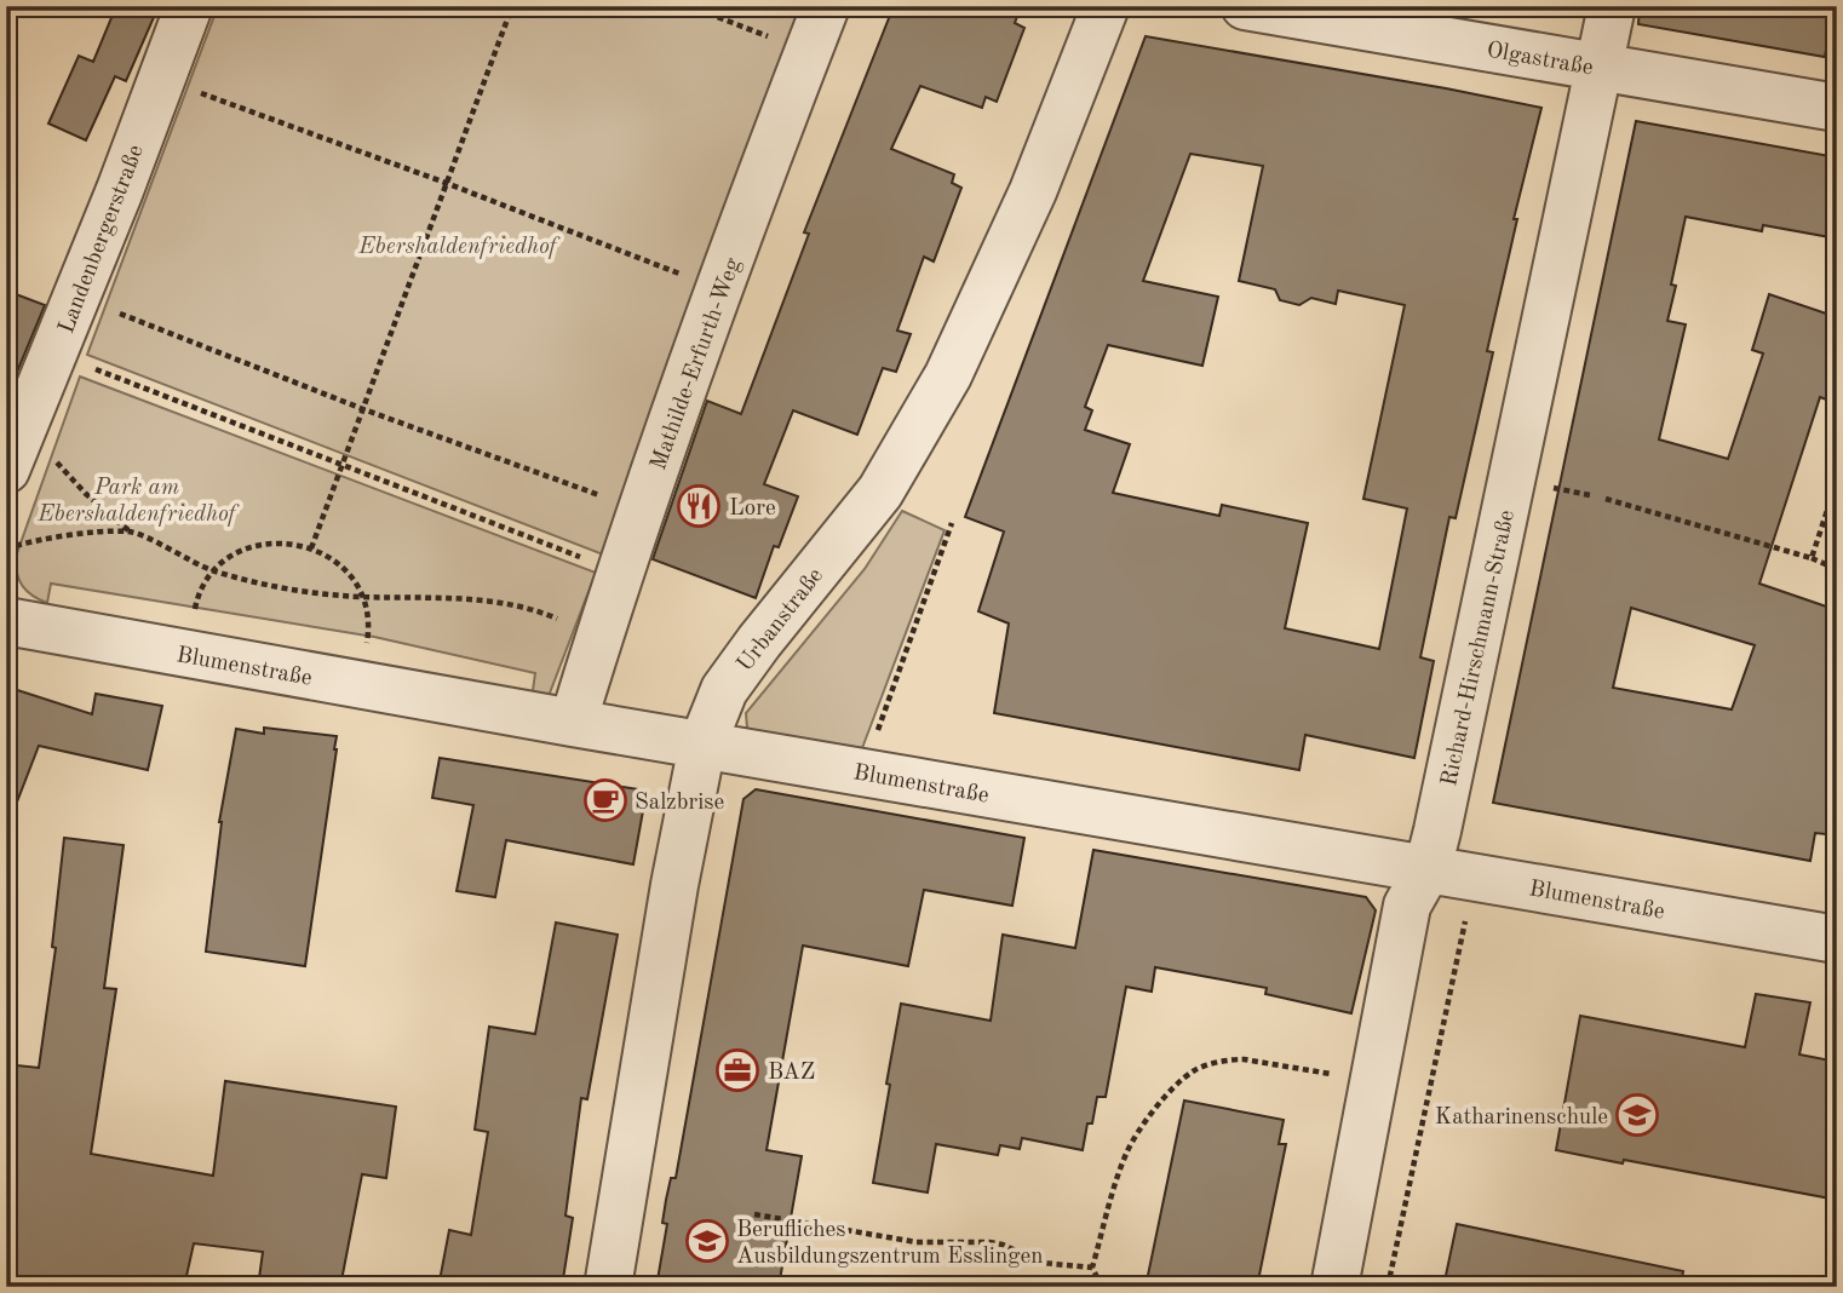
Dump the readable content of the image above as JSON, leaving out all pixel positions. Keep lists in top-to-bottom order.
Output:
{
  "streets": {
    "street": [
      "Olgastraße",
      "Landenbergerstraße",
      "Mathilde-Erfurth-Weg",
      "Urbanstraße",
      "Richard-Hirschmann-Straße",
      "Blumenstraße"
    ]
  },
  "crossings": [
    ["Olgastraße", "Richard-Hirschmann-Straße"],
    ["Mathilde-Erfurth-Weg", "Blumenstraße"],
    ["Urbanstraße", "Blumenstraße"],
    ["Richard-Hirschmann-Straße", "Blumenstraße"]
  ],
  "parks": ["Ebershaldenfriedhof", "Park am Ebershaldenfriedhof"],
  "places": {
    "restaurant": ["Lore"],
    "cafe": ["Salzbrise"],
    "office": ["BAZ"],
    "school or university": ["Katharinenschule", "Berufliches Ausbildungszentrum Esslingen"]
  }
}
